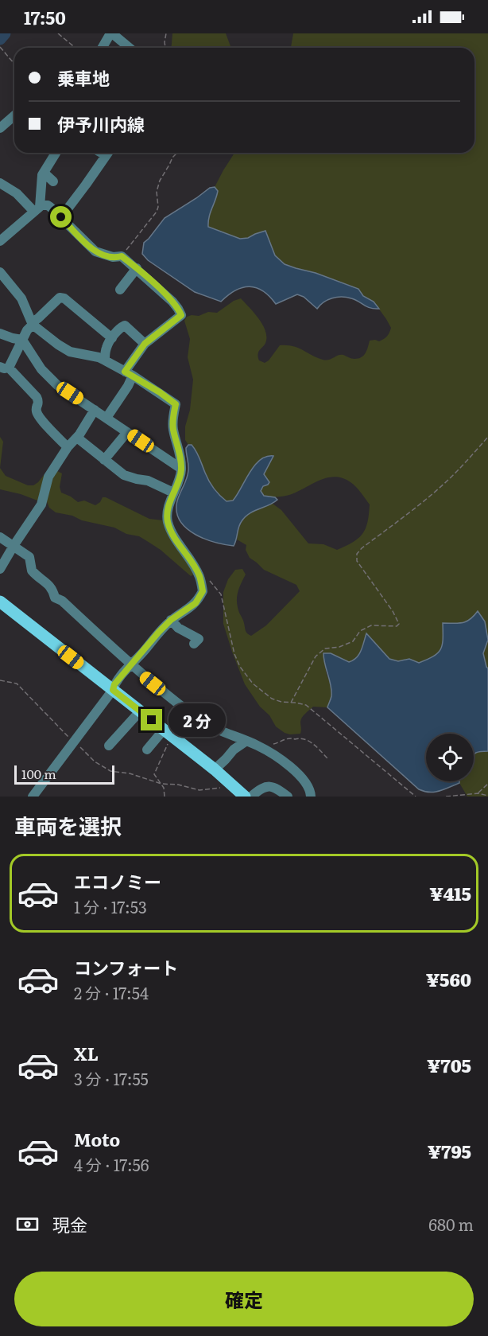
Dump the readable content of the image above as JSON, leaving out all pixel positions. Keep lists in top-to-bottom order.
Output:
{
  "scale_bar": "100 m",
  "page": {
    "status": "17:50",
    "banner": ["乗車地", "伊予川内線"],
    "bubble": "2 分",
    "scale": "100 m",
    "heading": "車両を選択",
    "list": [
      {
        "name": "エコノミー",
        "note": "1 分 · 17:53",
        "value": "¥415"
      },
      {
        "name": "コンフォート",
        "note": "2 分 · 17:54",
        "value": "¥560"
      },
      {
        "name": "XL",
        "note": "3 分 · 17:55",
        "value": "¥705"
      },
      {
        "name": "Moto",
        "note": "4 分 · 17:56",
        "value": "¥795"
      }
    ],
    "pay": ["現金", "680 m"],
    "buttons": "確定"
  }
}
